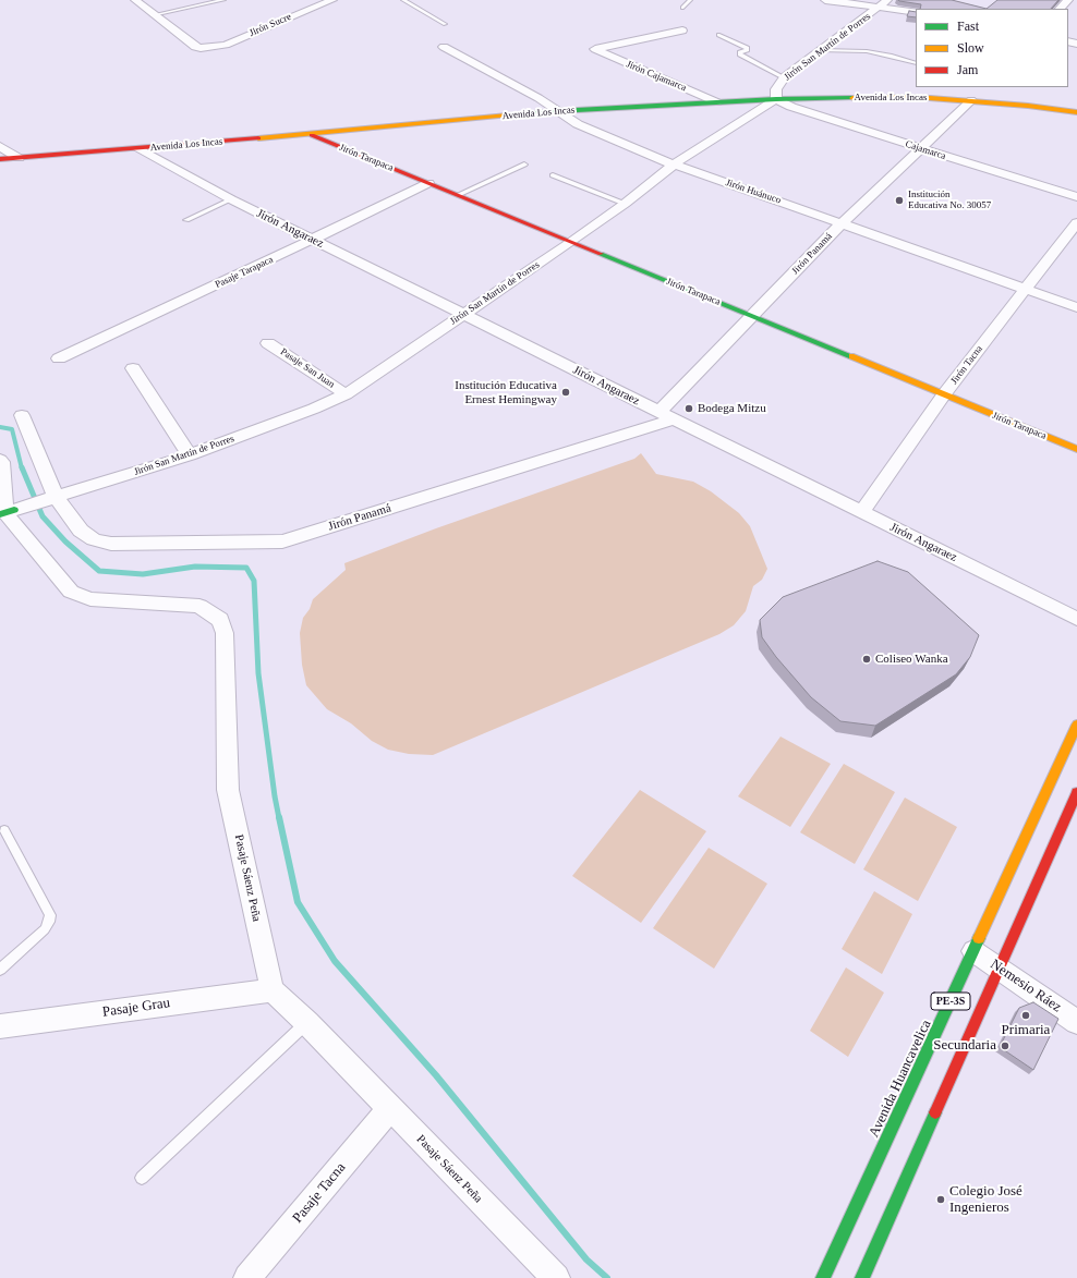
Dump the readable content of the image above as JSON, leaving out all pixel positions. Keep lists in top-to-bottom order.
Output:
{
  "streets": {
    "main road": [
      "Avenida Los Incas",
      "Jirón Tarapaca",
      "PE-3S",
      "Avenida Huancavelica"
    ],
    "street": [
      "Jirón Sucre",
      "Jirón San Martín de Porres",
      "Jirón Cajamarca",
      "Cajamarca",
      "Jirón Huánuco",
      "Jirón Angaraez",
      "Jirón Panamá",
      "Pasaje Tarapaca",
      "Jirón Tacna",
      "Pasaje San Juan",
      "Pasaje Sáenz Peña",
      "Nemesio Ráez",
      "Pasaje Grau",
      "Pasaje Tacna"
    ]
  },
  "crossings": [
    ["Jirón San Martín de Porres", "Avenida Los Incas"],
    ["Jirón San Martín de Porres", "Cajamarca"],
    ["Jirón San Martín de Porres", "Jirón Tarapaca"],
    ["Jirón San Martín de Porres", "Jirón Huánuco"],
    ["Jirón San Martín de Porres", "Jirón Angaraez"],
    ["Jirón San Martín de Porres", "Jirón Panamá"],
    ["Jirón San Martín de Porres", "Pasaje San Juan"],
    ["Jirón San Martín de Porres", "Pasaje Sáenz Peña"],
    ["Jirón Cajamarca", "Avenida Los Incas"],
    ["Avenida Los Incas", "Cajamarca"],
    ["Avenida Los Incas", "Jirón Tarapaca"],
    ["Avenida Los Incas", "Jirón Huánuco"],
    ["Avenida Los Incas", "Jirón Angaraez"],
    ["Avenida Los Incas", "Jirón Panamá"],
    ["Cajamarca", "Jirón Panamá"],
    ["Jirón Tarapaca", "Jirón Panamá"],
    ["Jirón Tarapaca", "Pasaje Tarapaca"],
    ["Jirón Tarapaca", "Jirón Tacna"],
    ["Jirón Huánuco", "Jirón Panamá"],
    ["Jirón Huánuco", "Jirón Tacna"],
    ["Jirón Angaraez", "Jirón Panamá"],
    ["Jirón Angaraez", "Pasaje Tarapaca"],
    ["Jirón Angaraez", "Jirón Tacna"],
    ["Pasaje Sáenz Peña", "Pasaje Grau"],
    ["Pasaje Sáenz Peña", "Pasaje Tacna"],
    ["Nemesio Ráez", "PE-3S"],
    ["Nemesio Ráez", "Avenida Huancavelica"]
  ],
  "places": [
    "Institución Educativa No. 30057",
    "Institución Educativa Ernest Hemingway",
    "Bodega Mitzu",
    "Coliseo Wanka",
    "Primaria",
    "Secundaria",
    "Colegio José Ingenieros"
  ],
  "legend": ["Fast", "Slow", "Jam"]
}
